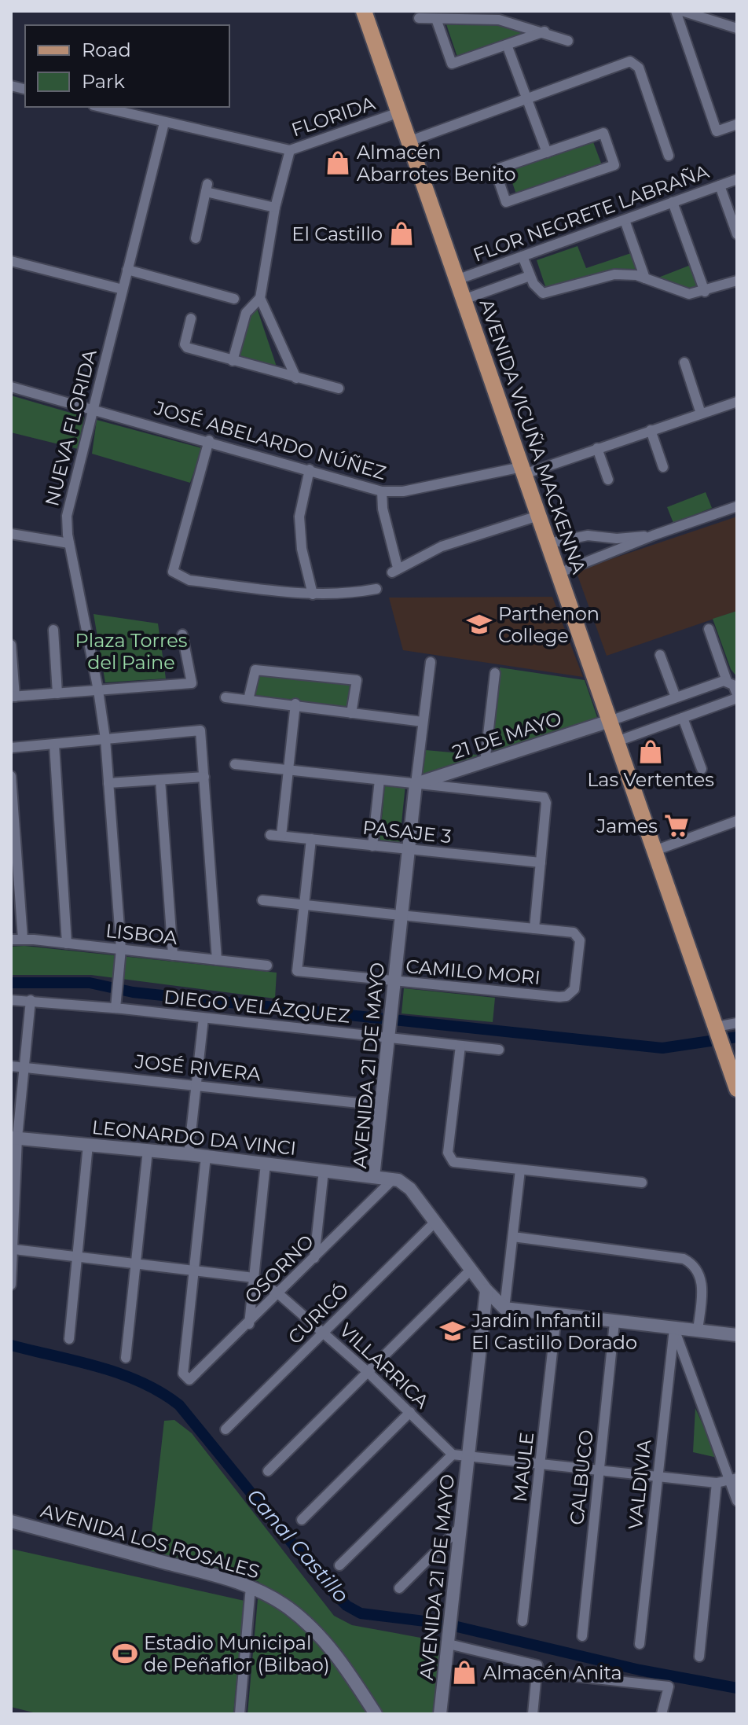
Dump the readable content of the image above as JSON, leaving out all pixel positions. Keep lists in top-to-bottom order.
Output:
{
  "streets": {
    "main road": ["AVENIDA VICUÑA MACKENNA"],
    "street": [
      "FLORIDA",
      "FLOR NEGRETE LABRAÑA",
      "NUEVA FLORIDA",
      "JOSÉ ABELARDO NÚÑEZ",
      "21 DE MAYO",
      "PASAJE 3",
      "LISBOA",
      "CAMILO MORI",
      "DIEGO VELÁZQUEZ",
      "AVENIDA 21 DE MAYO",
      "JOSÉ RIVERA",
      "LEONARDO DA VINCI",
      "OSORNO",
      "CURICÓ",
      "VILLARRICA",
      "MAULE",
      "CALBUCO",
      "VALDIVIA",
      "AVENIDA LOS ROSALES"
    ]
  },
  "crossings": [
    ["FLORIDA", "NUEVA FLORIDA"],
    ["FLORIDA", "AVENIDA VICUÑA MACKENNA"],
    ["FLOR NEGRETE LABRAÑA", "AVENIDA VICUÑA MACKENNA"],
    ["NUEVA FLORIDA", "JOSÉ ABELARDO NÚÑEZ"],
    ["NUEVA FLORIDA", "LISBOA"],
    ["NUEVA FLORIDA", "DIEGO VELÁZQUEZ"],
    ["AVENIDA VICUÑA MACKENNA", "JOSÉ ABELARDO NÚÑEZ"],
    ["AVENIDA VICUÑA MACKENNA", "21 DE MAYO"],
    ["21 DE MAYO", "AVENIDA 21 DE MAYO"],
    ["PASAJE 3", "AVENIDA 21 DE MAYO"],
    ["CAMILO MORI", "AVENIDA 21 DE MAYO"],
    ["DIEGO VELÁZQUEZ", "AVENIDA 21 DE MAYO"],
    ["AVENIDA 21 DE MAYO", "JOSÉ RIVERA"],
    ["AVENIDA 21 DE MAYO", "LEONARDO DA VINCI"],
    ["AVENIDA 21 DE MAYO", "OSORNO"],
    ["AVENIDA 21 DE MAYO", "CURICÓ"],
    ["OSORNO", "VILLARRICA"],
    ["CURICÓ", "VILLARRICA"]
  ],
  "water": ["Canal Castillo"],
  "parks": ["Plaza Torres del Paine"],
  "places": {
    "shop": [
      "Almacén Abarrotes Benito",
      "El Castillo",
      "Las Vertentes",
      "Almacén Anita"
    ],
    "school or university": ["Parthenon College", "Jardín Infantil El Castillo Dorado"],
    "supermarket": ["James"],
    "sports": ["Estadio Municipal de Peñaflor (Bilbao)"]
  },
  "legend": ["Road", "Park"]
}
